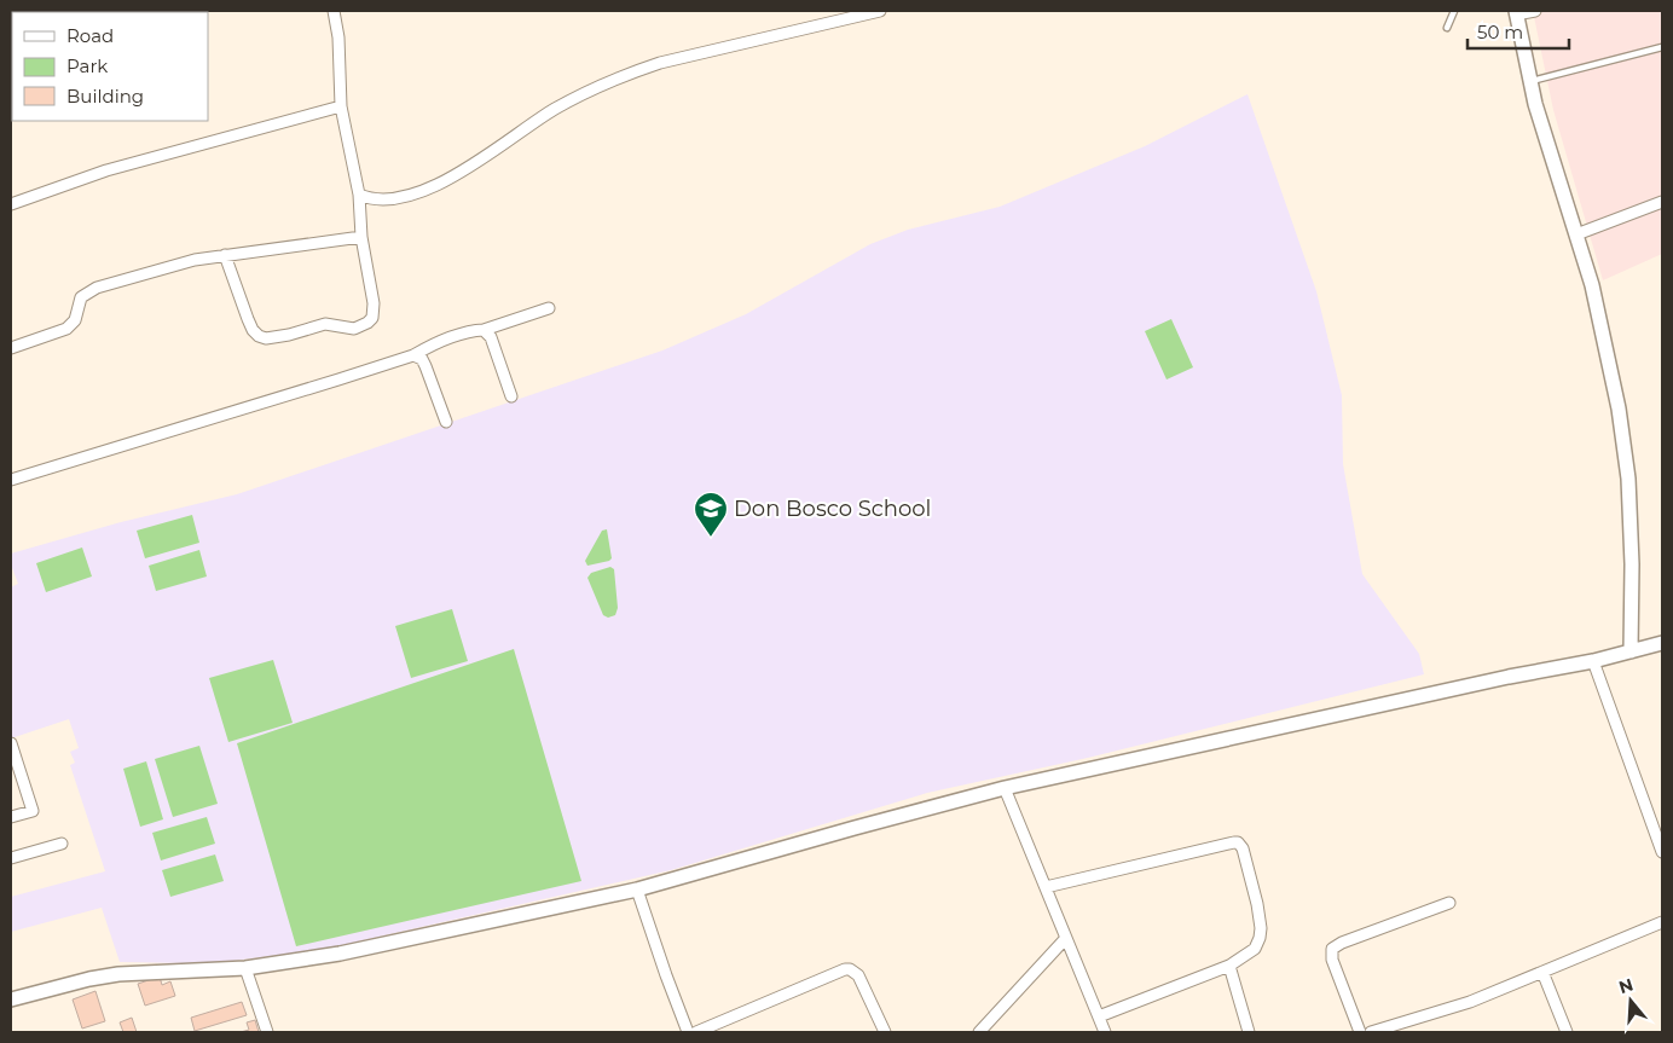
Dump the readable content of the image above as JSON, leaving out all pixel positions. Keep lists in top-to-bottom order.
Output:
{
  "places": {
    "school or university": ["Don Bosco School"]
  },
  "legend": ["Road", "Park", "Building"],
  "scale_bar": "50 m",
  "north": "top"
}
